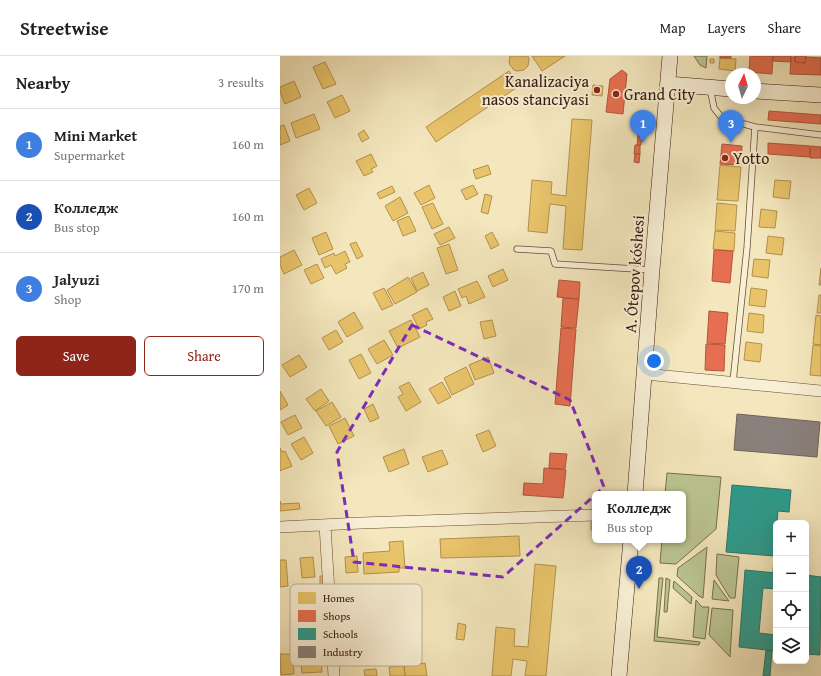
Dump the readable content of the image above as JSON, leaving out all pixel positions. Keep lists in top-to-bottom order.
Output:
{
  "streets": {
    "main road": ["A. Ótepov kóshesi"]
  },
  "places": ["Kanalizaciya nasos stanciyasi", "Grand City", "Yotto"],
  "legend": [
    "Homes",
    "Shops",
    "Schools",
    "Industry"
  ],
  "north": "top",
  "page": {
    "header": "Streetwise",
    "nav": ["Map", "Layers", "Share"],
    "heading": ["Nearby", "3 results"],
    "list": [
      {
        "mark": "1",
        "name": "Mini Market",
        "note": "Supermarket",
        "value": "160 m"
      },
      {
        "mark": "2",
        "name": "Колледж",
        "note": "Bus stop",
        "value": "160 m"
      },
      {
        "mark": "3",
        "name": "Jalyuzi",
        "note": "Shop",
        "value": "170 m"
      }
    ],
    "pins": ["1", "3", "2"],
    "buttons": ["Save", "Share"],
    "popup": ["Колледж", "Bus stop"],
    "map_buttons": ["+", "−"]
  }
}
